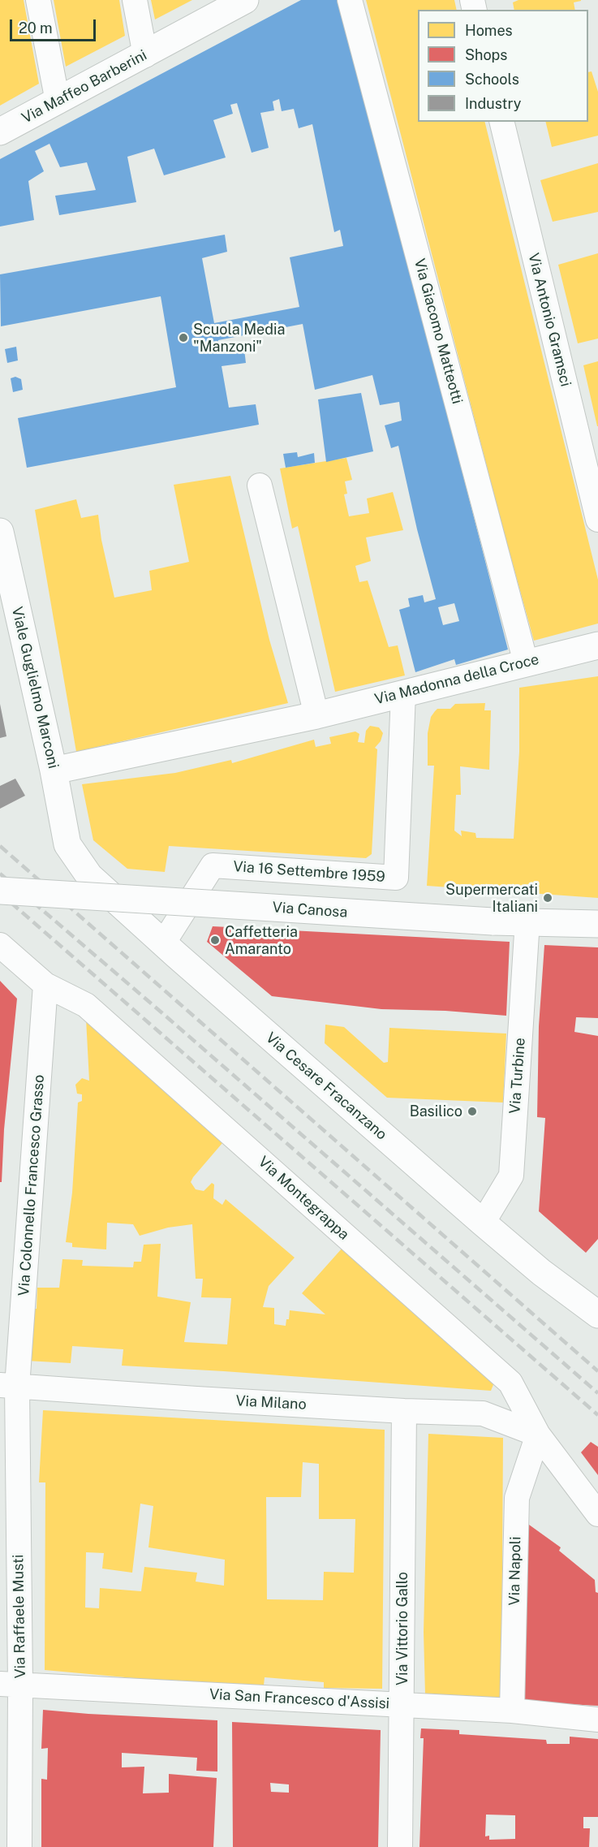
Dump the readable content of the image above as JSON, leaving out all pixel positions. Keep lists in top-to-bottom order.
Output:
{
  "streets": {
    "street": [
      "Via Maffeo Barberini",
      "Via Antonio Gramsci",
      "Via Giacomo Matteotti",
      "Via Madonna della Croce",
      "Viale Guglielmo Marconi",
      "Via 16 Settembre 1959",
      "Via Canosa",
      "Via Turbine",
      "Via Cesare Fracanzano",
      "Via Colonnello Francesco Grasso",
      "Via Montegrappa",
      "Via Milano",
      "Via Napoli",
      "Via Raffaele Musti",
      "Via Vittorio Gallo",
      "Via San Francesco d'Assisi"
    ]
  },
  "crossings": [
    ["Via Giacomo Matteotti", "Via Madonna della Croce"],
    ["Via Madonna della Croce", "Viale Guglielmo Marconi"],
    ["Via Madonna della Croce", "Via 16 Settembre 1959"],
    ["Viale Guglielmo Marconi", "Via Cesare Fracanzano"],
    ["Via 16 Settembre 1959", "Via Cesare Fracanzano"],
    ["Via Canosa", "Via Turbine"],
    ["Via Turbine", "Via Cesare Fracanzano"],
    ["Via Colonnello Francesco Grasso", "Via Montegrappa"],
    ["Via Colonnello Francesco Grasso", "Via Milano"],
    ["Via Colonnello Francesco Grasso", "Via Raffaele Musti"],
    ["Via Montegrappa", "Via Milano"],
    ["Via Montegrappa", "Via Napoli"],
    ["Via Milano", "Via Napoli"],
    ["Via Milano", "Via Raffaele Musti"],
    ["Via Milano", "Via Vittorio Gallo"],
    ["Via Napoli", "Via San Francesco d'Assisi"],
    ["Via Raffaele Musti", "Via San Francesco d'Assisi"],
    ["Via Vittorio Gallo", "Via San Francesco d'Assisi"]
  ],
  "places": [
    "Scuola Media \"Manzoni\"",
    "Supermercati Italiani",
    "Caffetteria Amaranto",
    "Basilico"
  ],
  "legend": [
    "Homes",
    "Shops",
    "Schools",
    "Industry"
  ],
  "scale_bar": "20 m"
}
